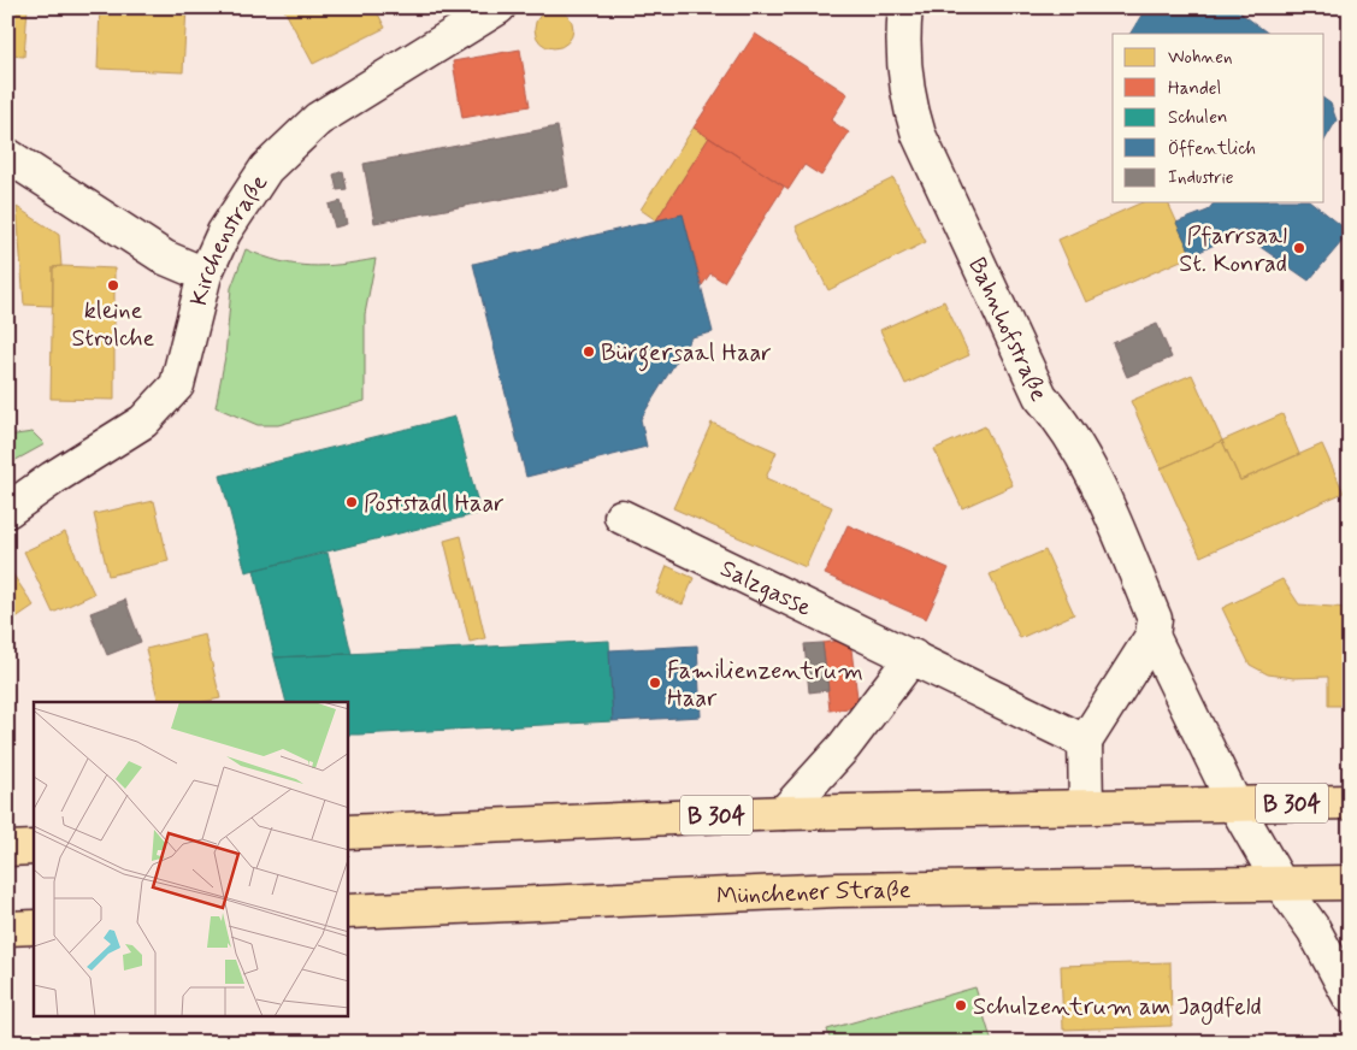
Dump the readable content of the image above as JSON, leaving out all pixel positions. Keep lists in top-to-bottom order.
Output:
{
  "streets": {
    "main road": ["B 304", "Münchener Straße"],
    "street": ["Kirchenstraße", "Bahnhofstraße", "Salzgasse"]
  },
  "crossings": [
    ["Bahnhofstraße", "B 304"],
    ["Bahnhofstraße", "Münchener Straße"]
  ],
  "places": [
    "Pfarrsaal St. Konrad",
    "kleine Strolche",
    "Bürgersaal Haar",
    "Poststadl Haar",
    "Familienzentrum Haar",
    "Schulzentrum am Jagdfeld"
  ],
  "legend": [
    "Wohnen",
    "Handel",
    "Schulen",
    "Öffentlich",
    "Industrie"
  ]
}
